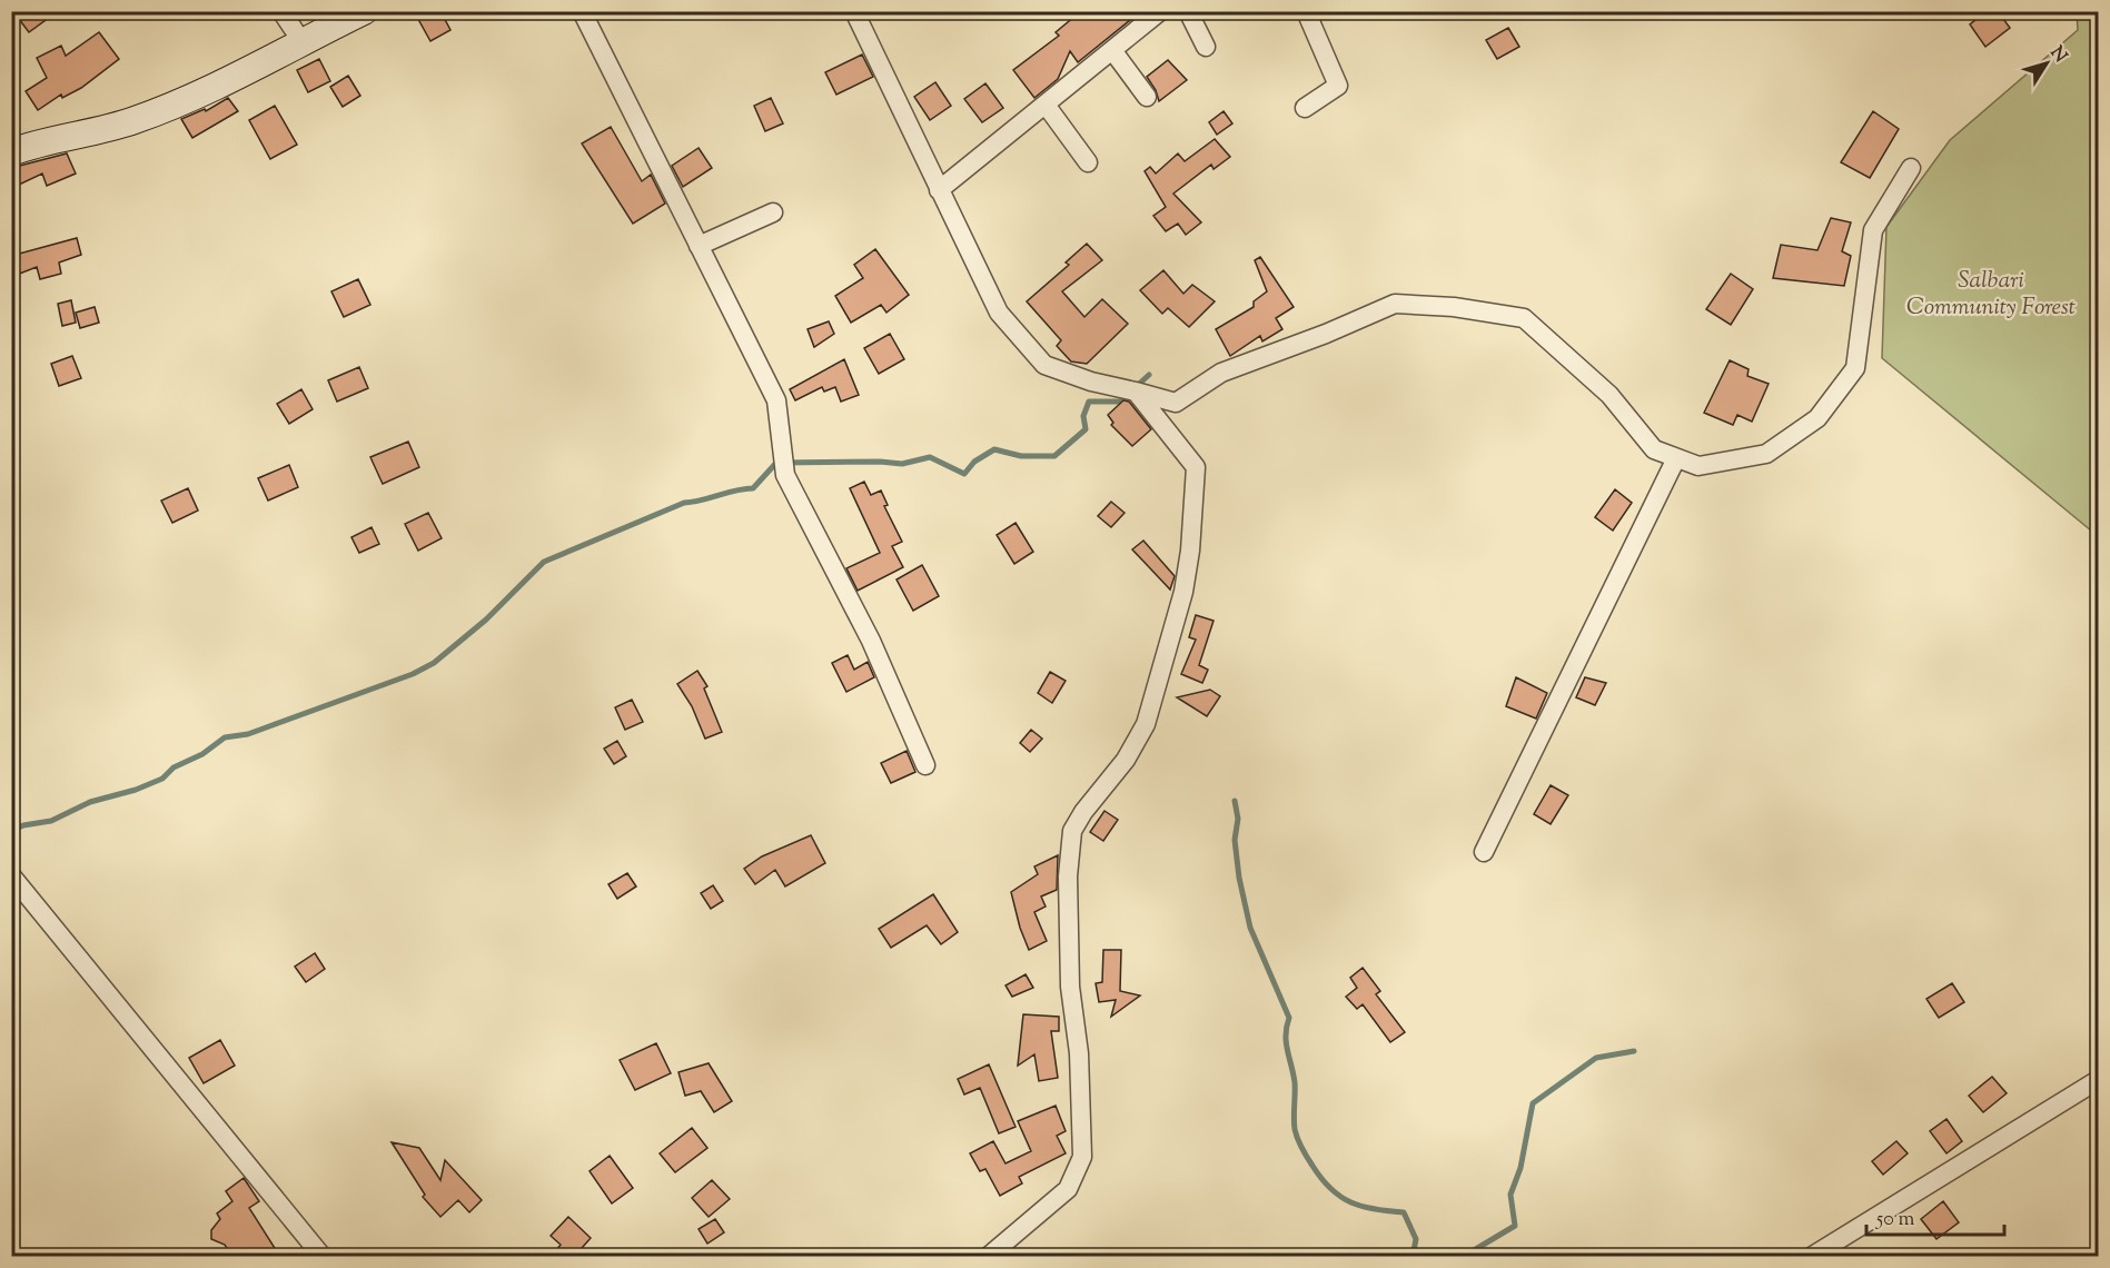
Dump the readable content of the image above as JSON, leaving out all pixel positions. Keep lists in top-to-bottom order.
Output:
{
  "parks": ["Salbari Community Forest"],
  "scale_bar": "50 m",
  "north": "top right"
}
